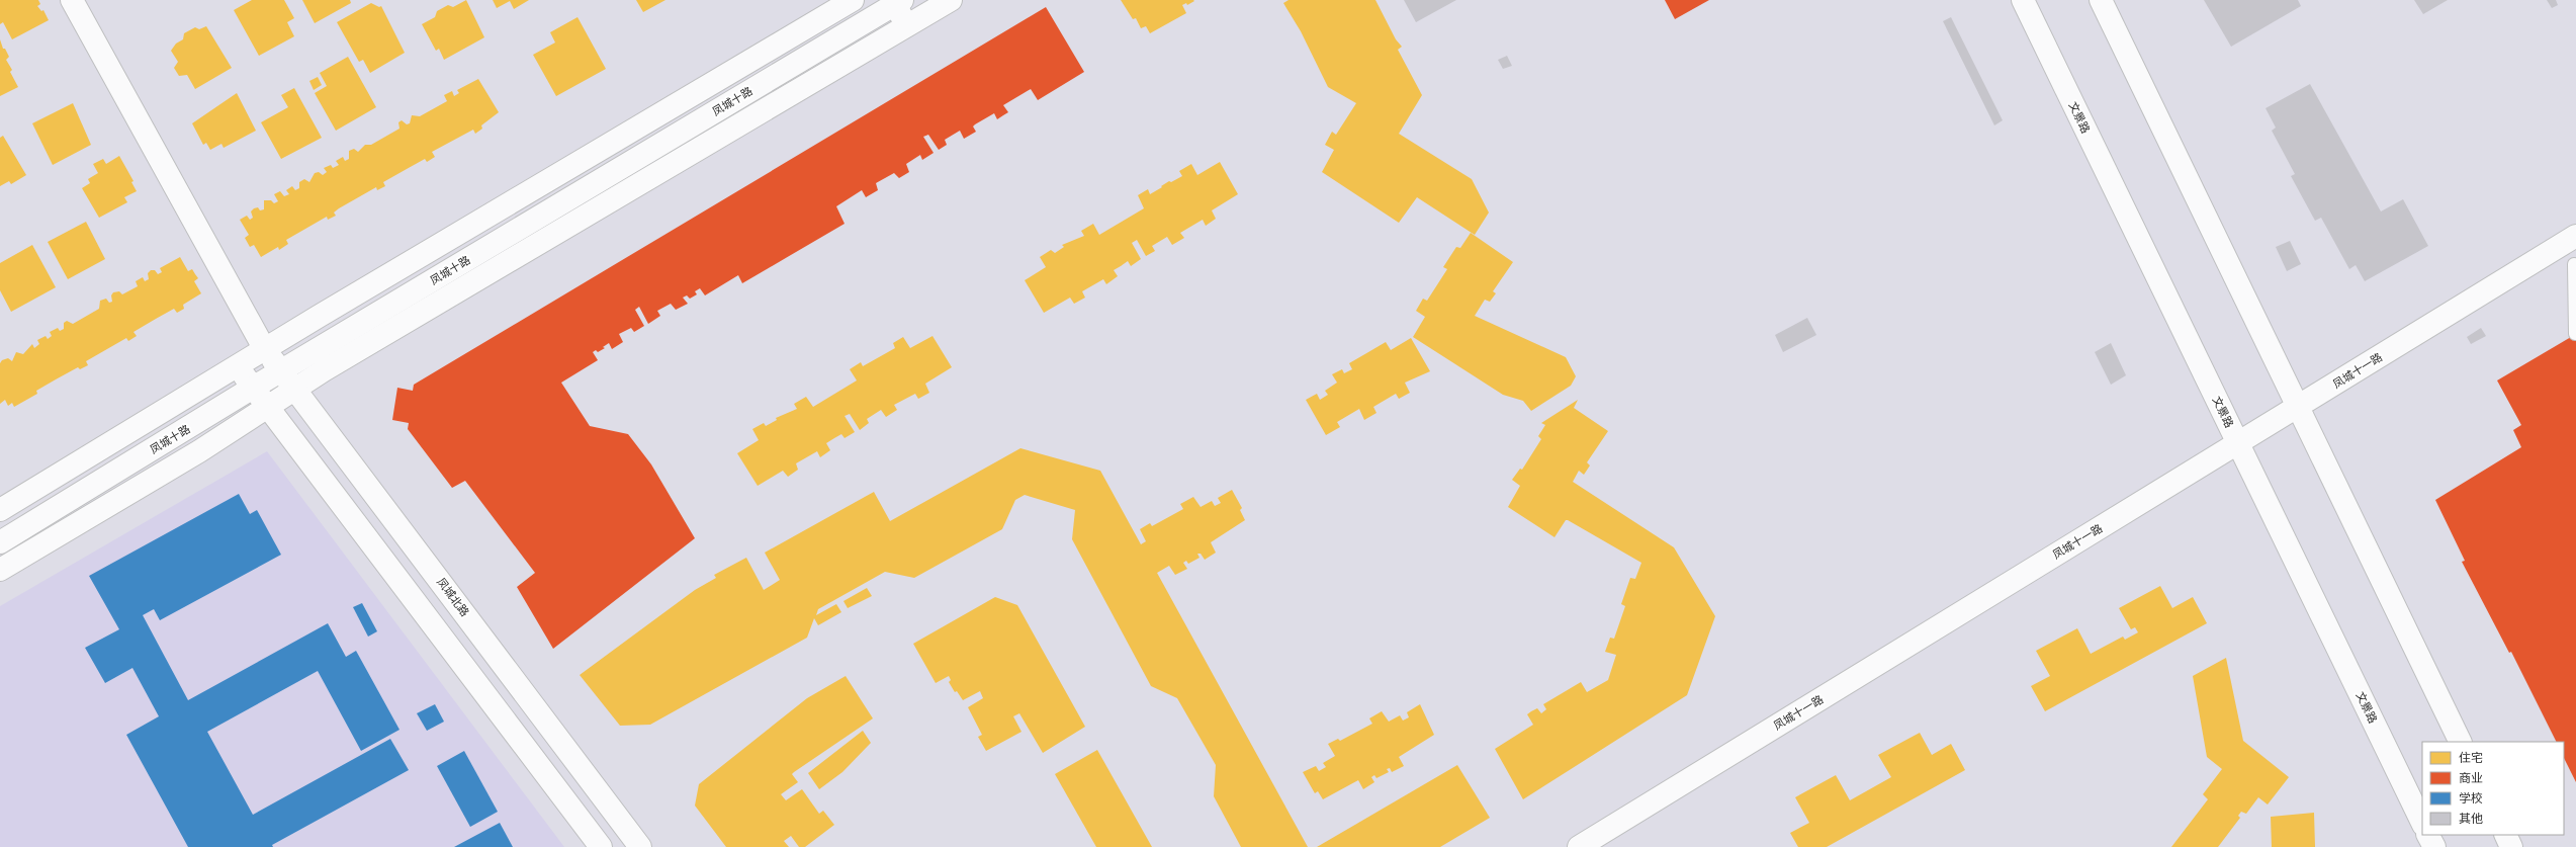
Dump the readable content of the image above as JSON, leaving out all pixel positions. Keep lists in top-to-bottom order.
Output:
{
  "streets": {
    "main road": [
      "凤城十路",
      "文景路",
      "凤城十一路",
      "凤城北路"
    ]
  },
  "crossings": [
    ["凤城十路", "凤城北路"],
    ["文景路", "凤城十一路"]
  ],
  "legend": [
    "住宅",
    "商业",
    "学校",
    "其他"
  ]
}
